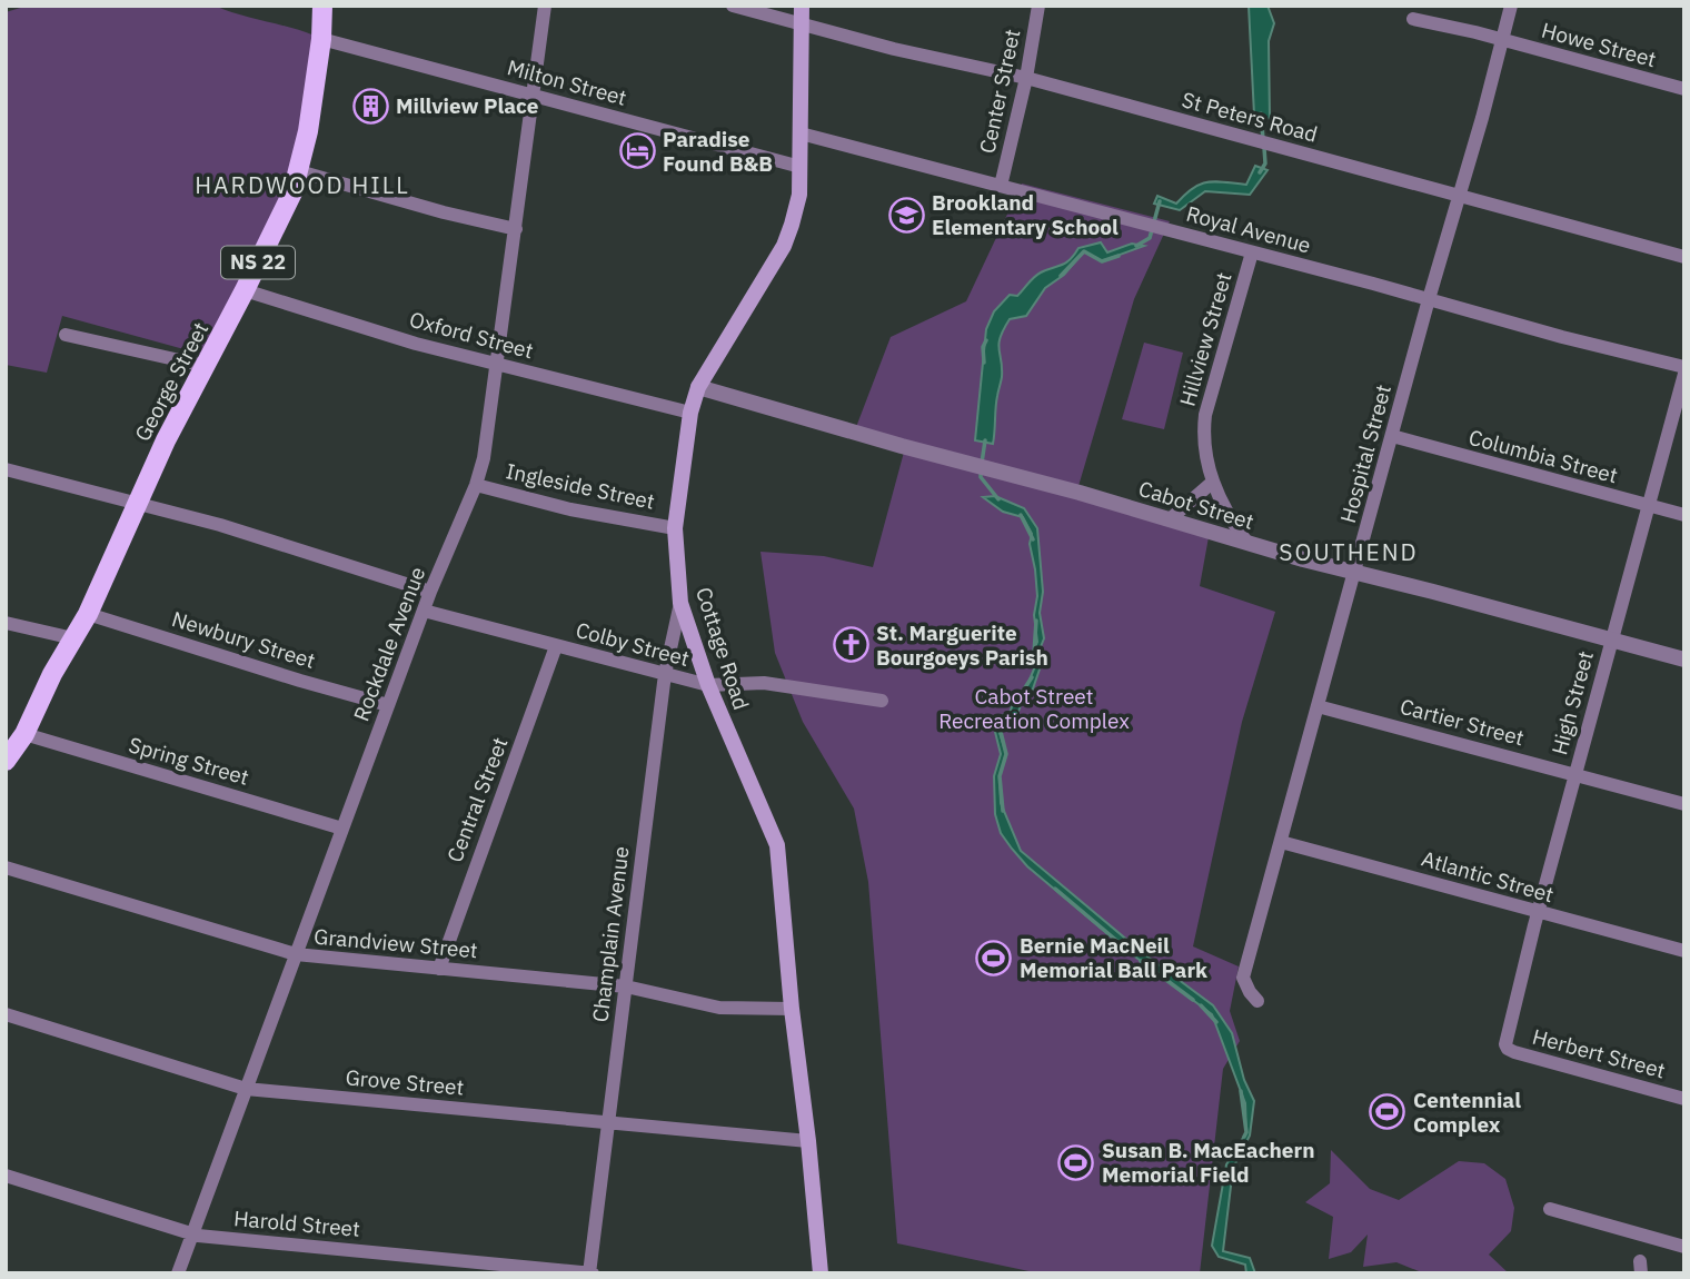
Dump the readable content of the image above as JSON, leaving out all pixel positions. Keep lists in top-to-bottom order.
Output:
{
  "streets": {
    "main road": ["NS 22", "George Street", "Cottage Road"],
    "street": [
      "Howe Street",
      "Milton Street",
      "Center Street",
      "St Peters Road",
      "Royal Avenue",
      "Oxford Street",
      "Hillview Street",
      "Hospital Street",
      "Columbia Street",
      "Ingleside Street",
      "Cabot Street",
      "Newbury Street",
      "Rockdale Avenue",
      "Colby Street",
      "High Street",
      "Cartier Street",
      "Spring Street",
      "Central Street",
      "Atlantic Street",
      "Champlain Avenue",
      "Grandview Street",
      "Herbert Street",
      "Grove Street",
      "Harold Street"
    ]
  },
  "crossings": [
    ["Howe Street", "Hospital Street"],
    ["Milton Street", "George Street"],
    ["Milton Street", "Rockdale Avenue"],
    ["Milton Street", "Cottage Road"],
    ["Center Street", "St Peters Road"],
    ["Center Street", "Royal Avenue"],
    ["St Peters Road", "Hospital Street"],
    ["St Peters Road", "Cottage Road"],
    ["Royal Avenue", "Hillview Street"],
    ["Royal Avenue", "Hospital Street"],
    ["Royal Avenue", "Cottage Road"],
    ["Oxford Street", "George Street"],
    ["Oxford Street", "Rockdale Avenue"],
    ["Oxford Street", "Cottage Road"],
    ["Hillview Street", "Cabot Street"],
    ["George Street", "Newbury Street"],
    ["George Street", "Spring Street"],
    ["Hospital Street", "Columbia Street"],
    ["Hospital Street", "Cabot Street"],
    ["Hospital Street", "Cartier Street"],
    ["Hospital Street", "Atlantic Street"],
    ["Columbia Street", "High Street"],
    ["Ingleside Street", "Rockdale Avenue"],
    ["Ingleside Street", "Cottage Road"],
    ["Cabot Street", "Cottage Road"],
    ["Cabot Street", "High Street"],
    ["Newbury Street", "Rockdale Avenue"],
    ["Rockdale Avenue", "Colby Street"],
    ["Rockdale Avenue", "Spring Street"],
    ["Rockdale Avenue", "Grandview Street"],
    ["Rockdale Avenue", "Grove Street"],
    ["Rockdale Avenue", "Harold Street"],
    ["Colby Street", "Cottage Road"],
    ["Colby Street", "Central Street"],
    ["Colby Street", "Champlain Avenue"],
    ["Cottage Road", "Champlain Avenue"],
    ["Cottage Road", "Grandview Street"],
    ["Cottage Road", "Grove Street"],
    ["High Street", "Cartier Street"],
    ["High Street", "Atlantic Street"],
    ["High Street", "Herbert Street"],
    ["Central Street", "Grandview Street"],
    ["Champlain Avenue", "Grandview Street"],
    ["Champlain Avenue", "Grove Street"],
    ["Champlain Avenue", "Harold Street"]
  ],
  "districts": ["HARDWOOD HILL", "SOUTHEND"],
  "parks": ["Cabot Street Recreation Complex"],
  "places": {
    "building": ["Millview Place"],
    "hotel": ["Paradise Found B&B"],
    "school or university": ["Brookland Elementary School"],
    "church": ["St. Marguerite Bourgoeys Parish"],
    "sports": ["Bernie MacNeil Memorial Ball Park", "Centennial Complex", "Susan B. MacEachern Memorial Field"]
  }
}
